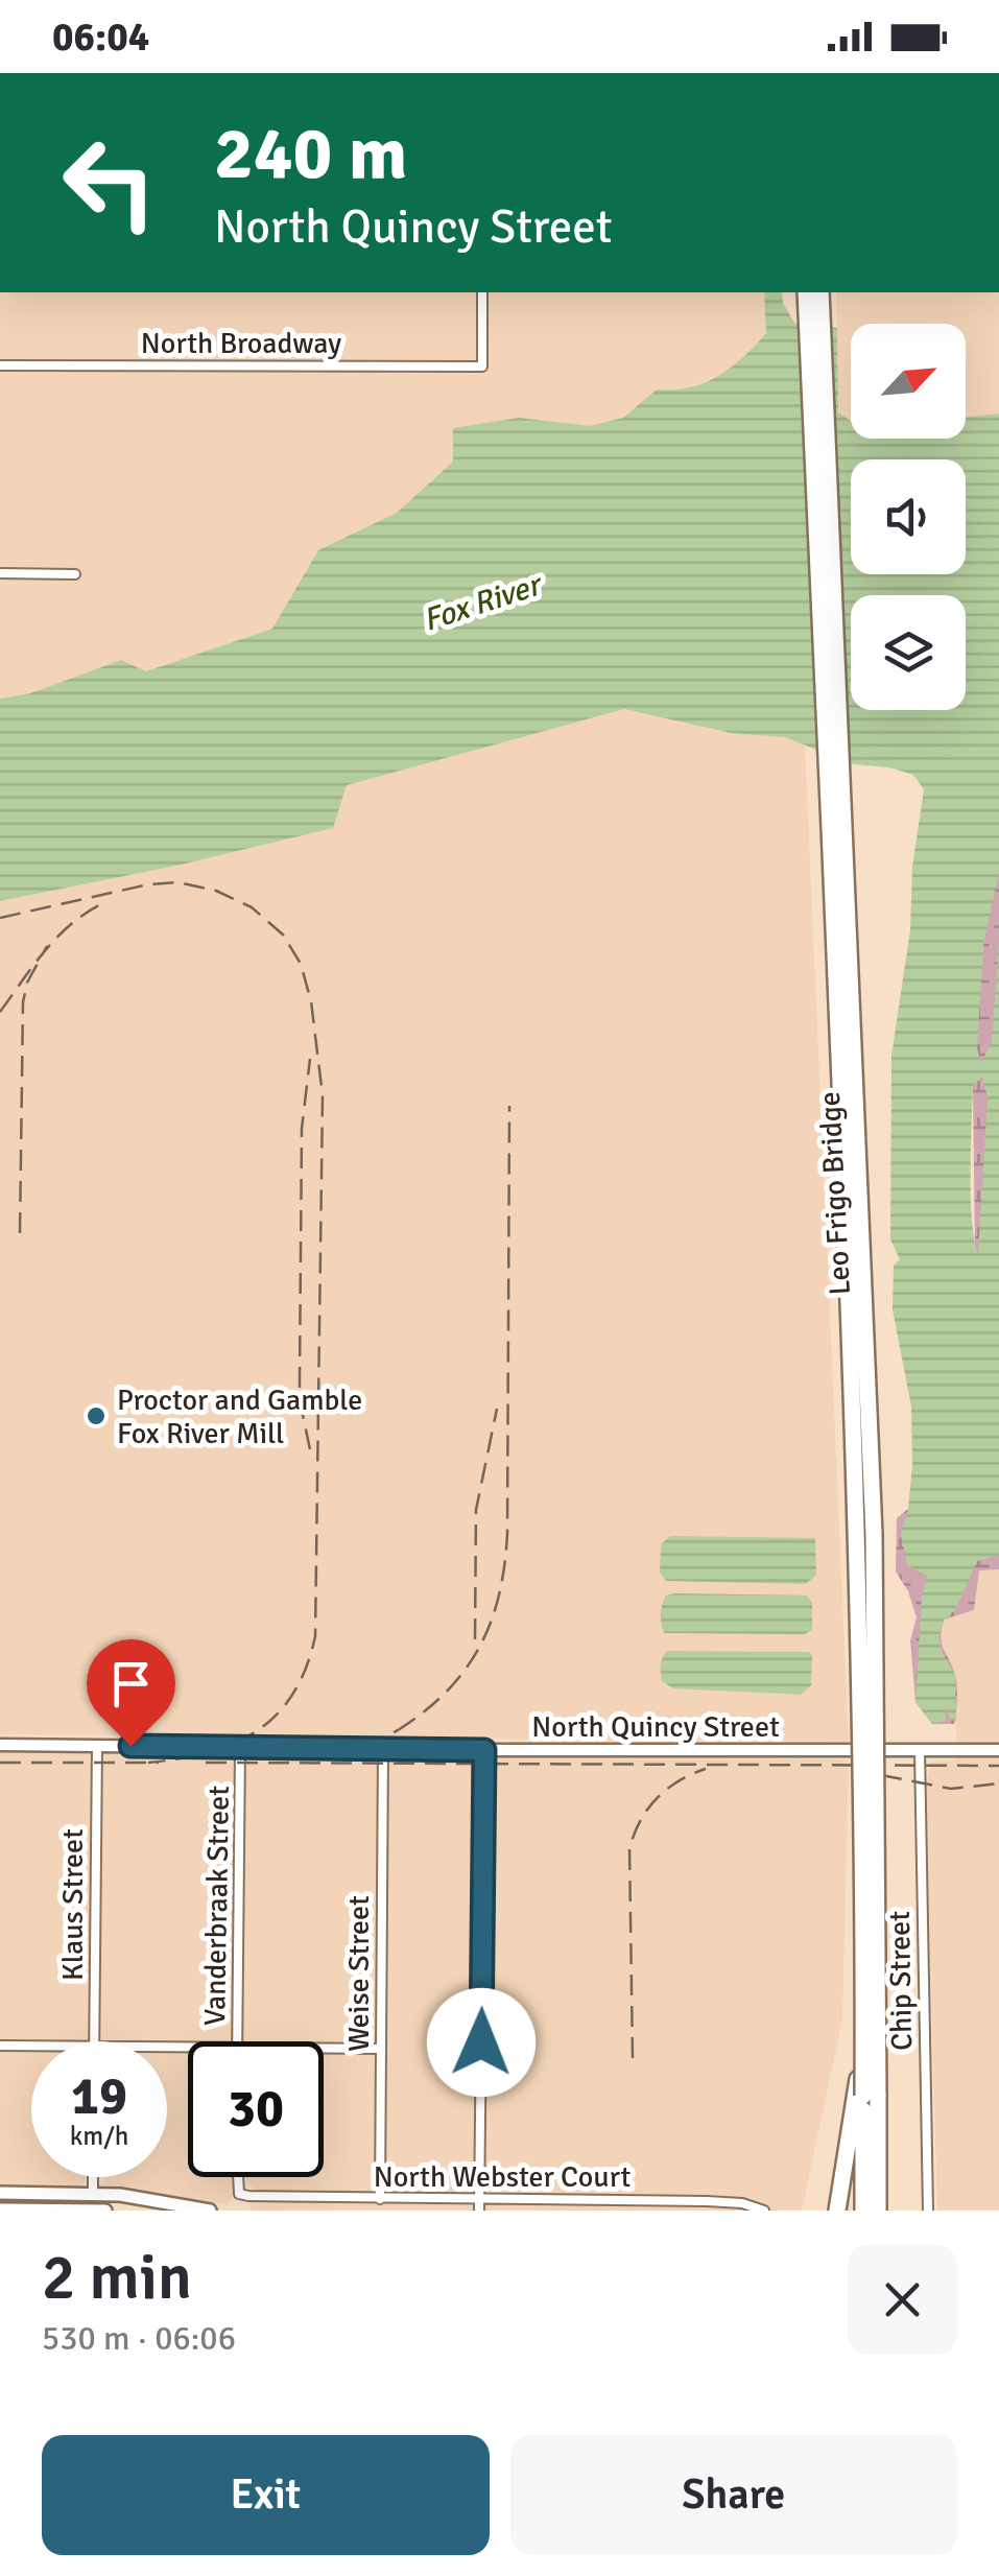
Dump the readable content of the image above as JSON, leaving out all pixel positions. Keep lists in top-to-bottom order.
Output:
{
  "streets": {
    "highway": ["Leo Frigo Bridge"],
    "street": [
      "North Broadway",
      "North Quincy Street",
      "Klaus Street",
      "Vanderbraak Street",
      "Weise Street",
      "Chip Street",
      "North Webster Court"
    ]
  },
  "crossings": [
    ["North Quincy Street", "Klaus Street"],
    ["North Quincy Street", "Vanderbraak Street"],
    ["North Quincy Street", "Weise Street"],
    ["North Quincy Street", "Chip Street"],
    ["Weise Street", "North Webster Court"]
  ],
  "water": ["Fox River"],
  "places": ["Proctor and Gamble Fox River Mill"],
  "north": "top right",
  "page": {
    "status": "06:04",
    "turn": ["240 m", "North Quincy Street"],
    "speed": "19 km/h",
    "limit": "30",
    "heading": ["2 min", "530 m · 06:06"],
    "buttons": ["Exit", "Share"]
  }
}
